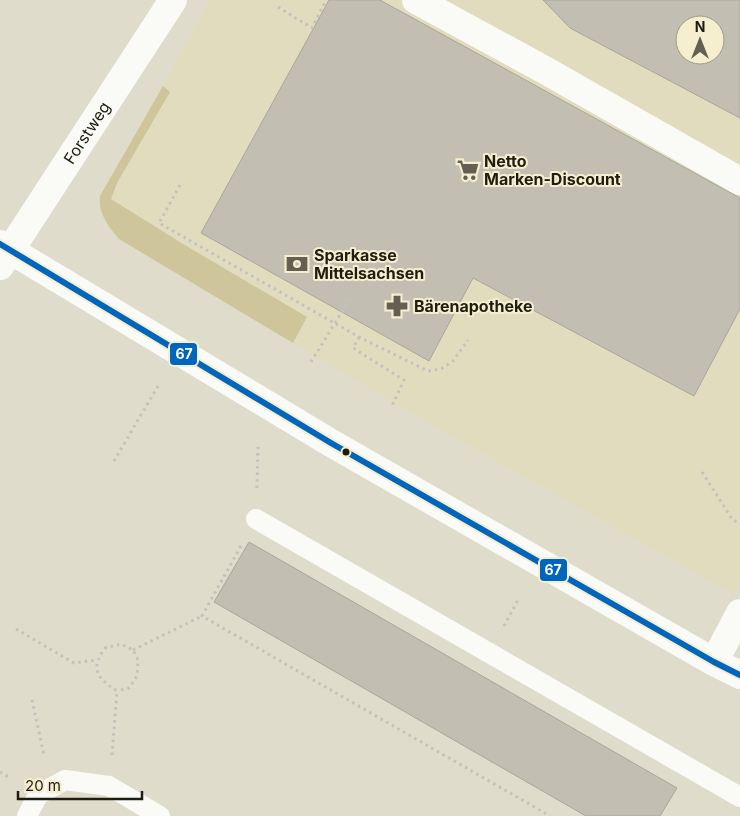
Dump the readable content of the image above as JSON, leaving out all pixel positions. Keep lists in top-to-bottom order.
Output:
{
  "streets": {
    "street": ["Forstweg"]
  },
  "places": {
    "supermarket": ["Netto Marken-Discount"],
    "bank": ["Sparkasse Mittelsachsen"],
    "pharmacy": ["Bärenapotheke"]
  },
  "lines": ["transit line 67"],
  "scale_bar": "20 m",
  "north": "top"
}
